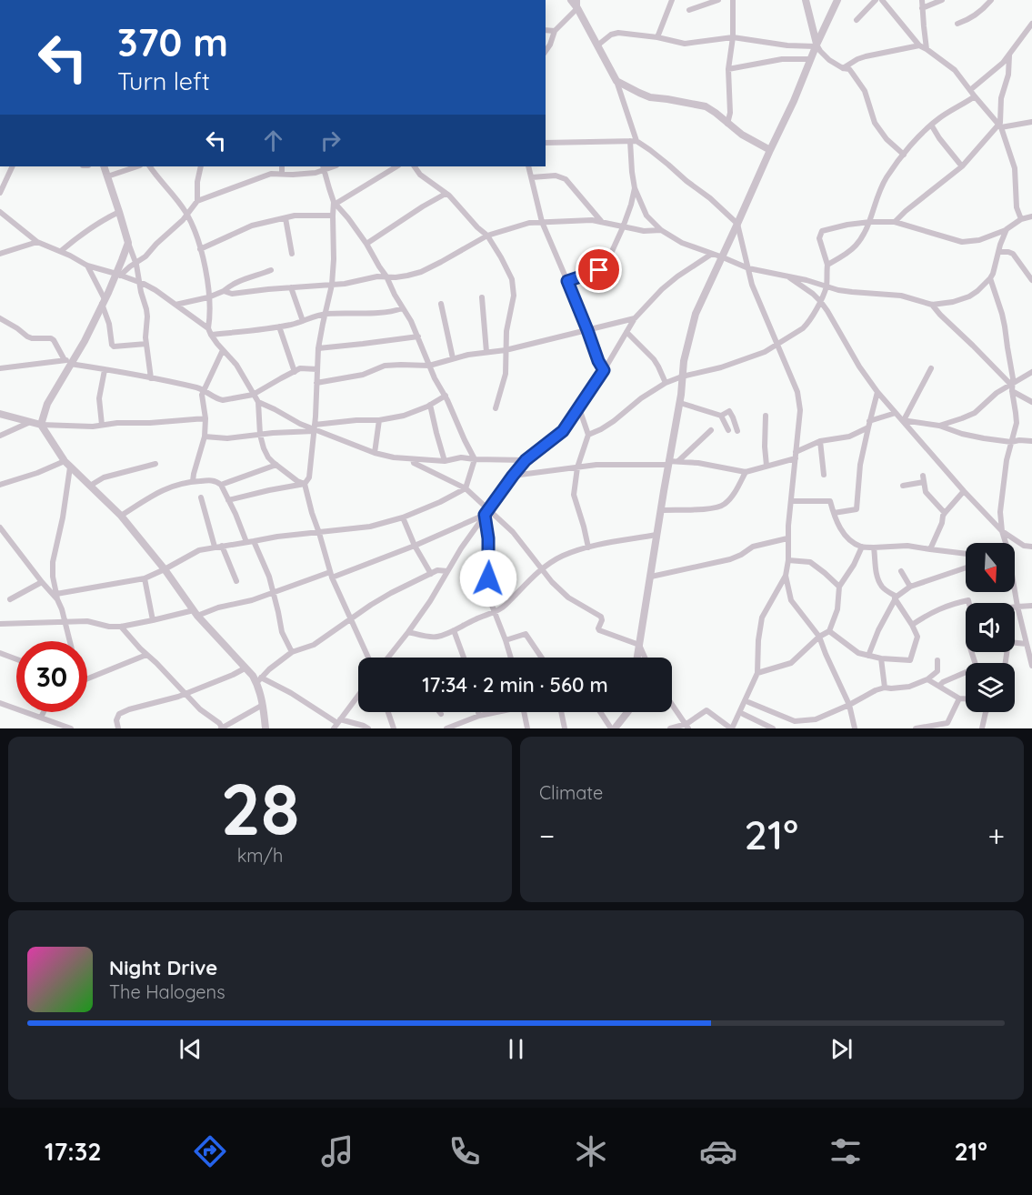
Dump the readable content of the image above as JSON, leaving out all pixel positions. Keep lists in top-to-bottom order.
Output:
{
  "north": "bottom",
  "page": {
    "turn": ["370 m", "Turn left"],
    "limit": "30",
    "trip": "17:34 · 2 min · 560 m",
    "tile": [
      ["28", "km/h"],
      "Climate"
    ],
    "heat": ["−", "21°", "+"],
    "song": ["Night Drive", "The Halogens"],
    "tabs": ["17:32", "21°"]
  }
}
